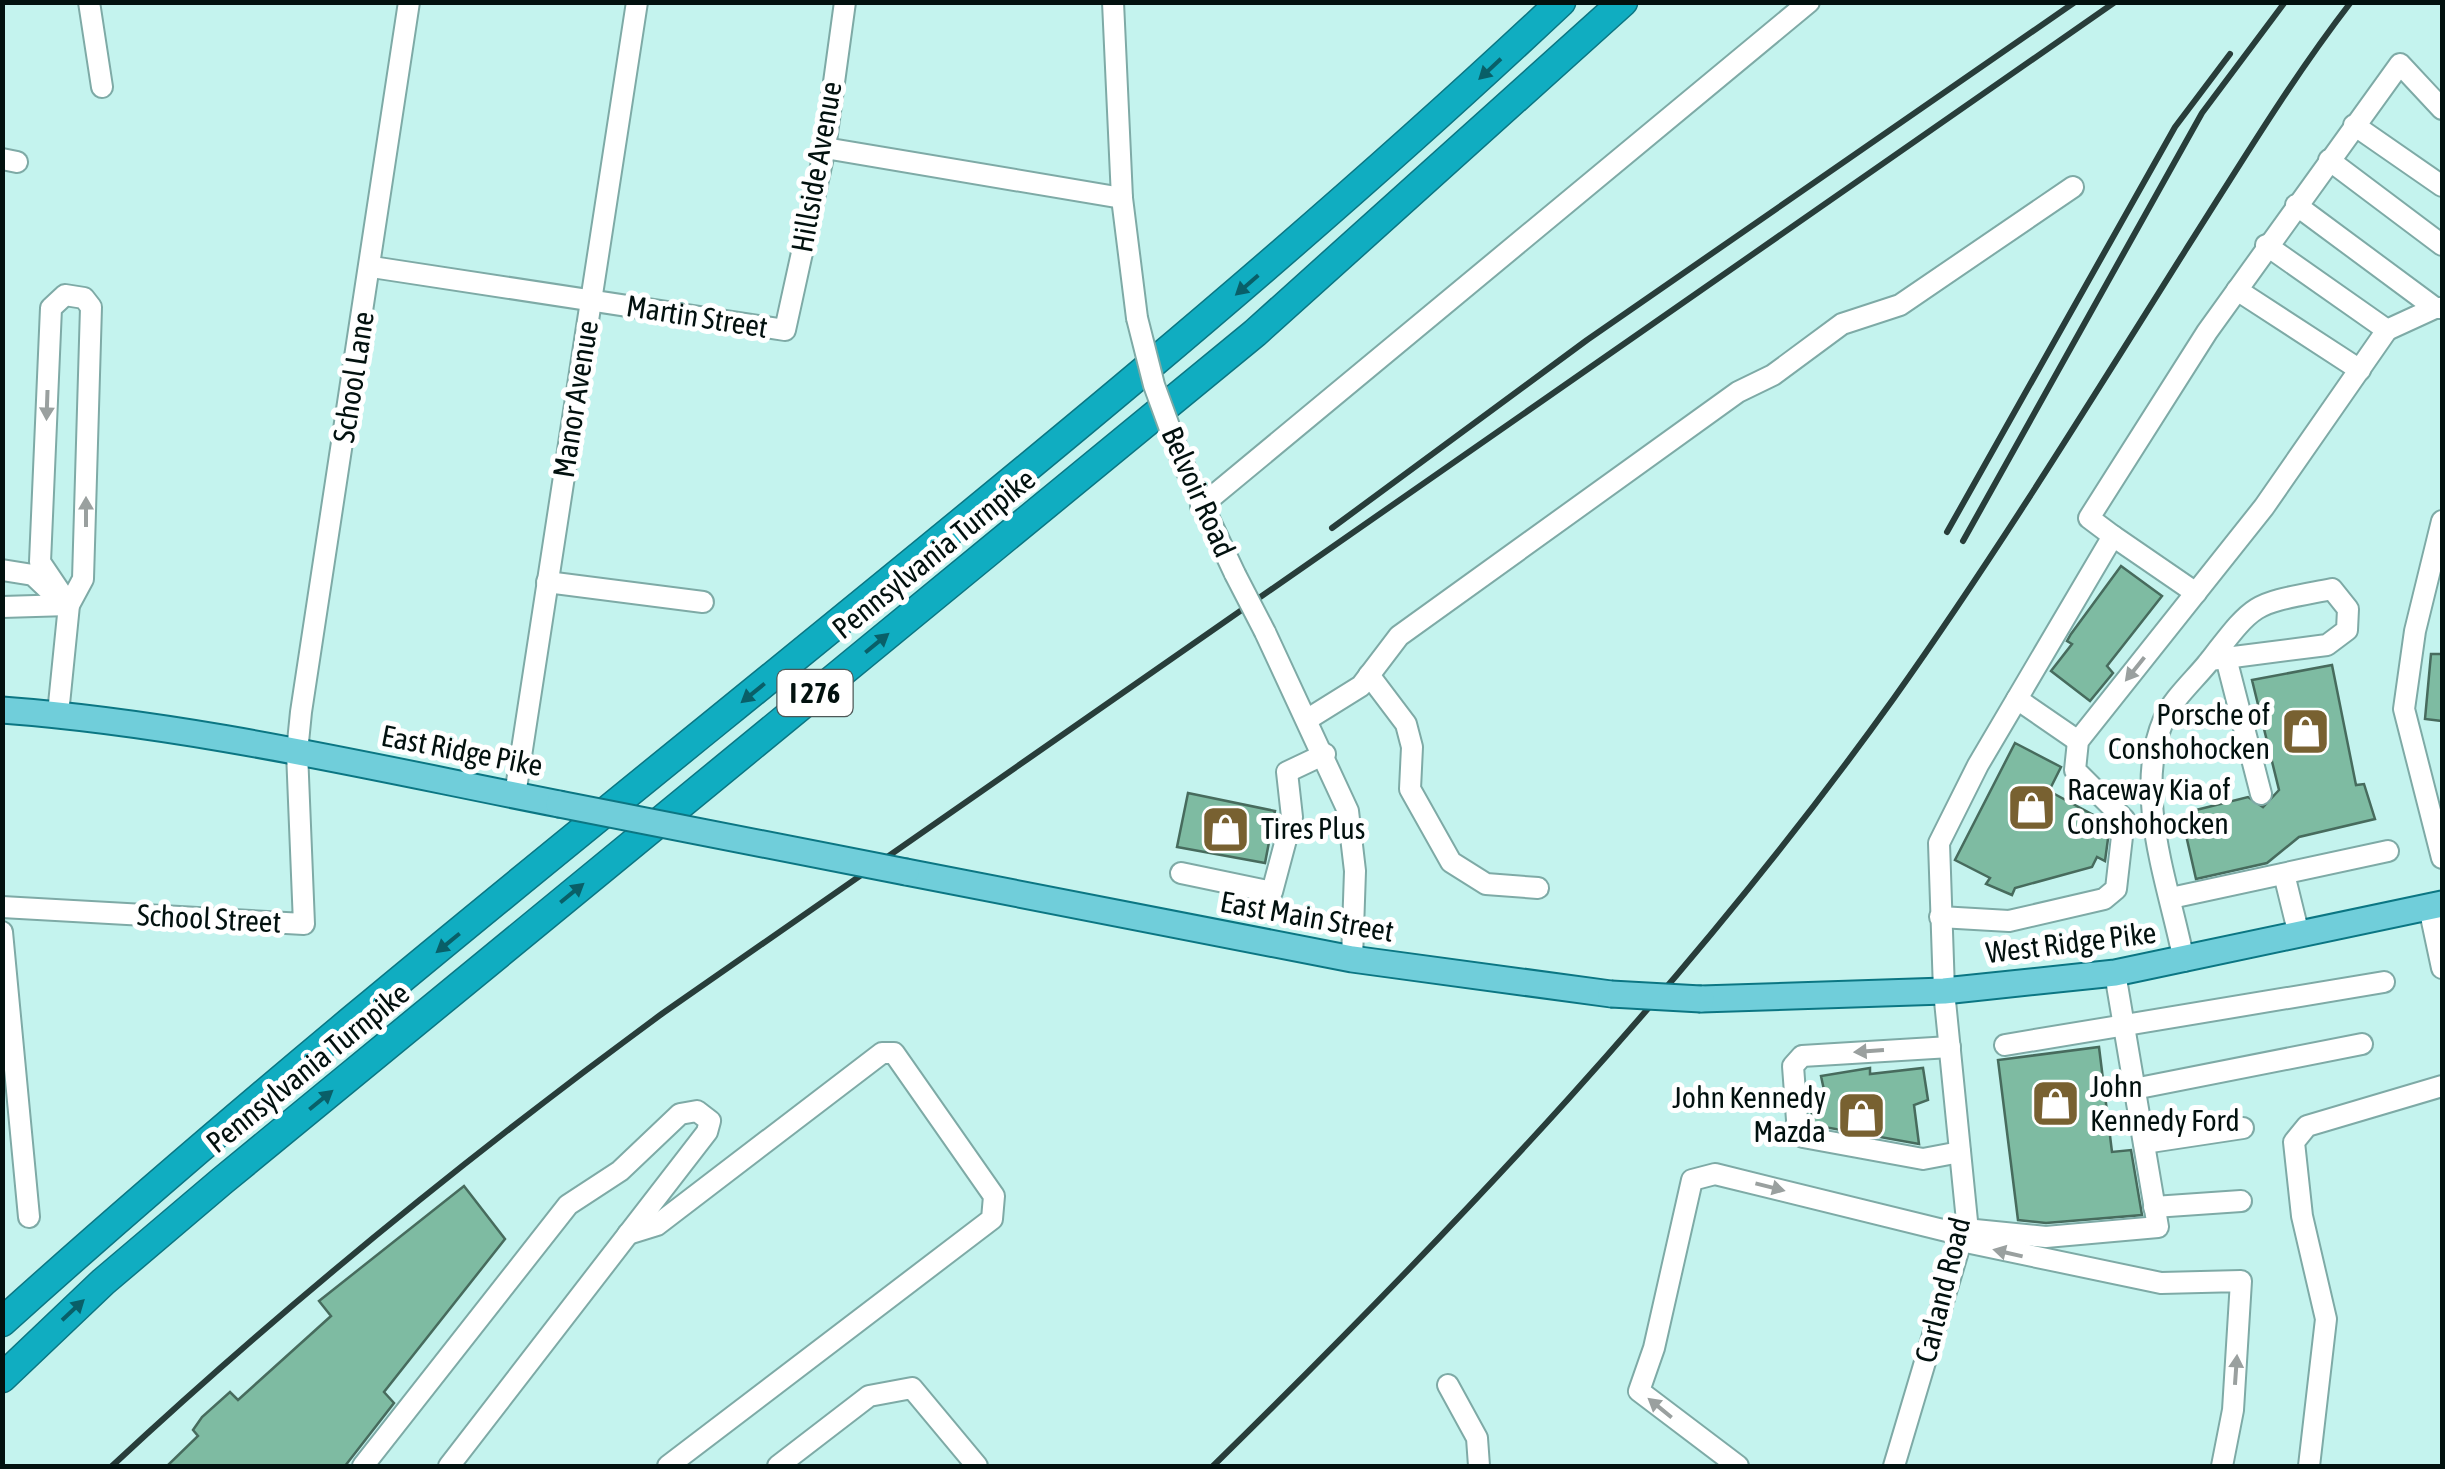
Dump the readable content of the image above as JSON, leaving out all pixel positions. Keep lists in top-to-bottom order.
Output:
{
  "streets": {
    "highway": ["Pennsylvania Turnpike", "I 276"],
    "main road": ["East Ridge Pike", "East Main Street", "West Ridge Pike"],
    "street": [
      "Hillside Avenue",
      "Martin Street",
      "School Lane",
      "Manor Avenue",
      "Belvoir Road",
      "School Street",
      "Carland Road"
    ]
  },
  "crossings": [
    ["Hillside Avenue", "Martin Street"],
    ["Martin Street", "School Lane"],
    ["Martin Street", "Manor Avenue"],
    ["School Lane", "East Ridge Pike"],
    ["School Lane", "School Street"],
    ["Manor Avenue", "East Ridge Pike"],
    ["Belvoir Road", "East Main Street"],
    ["East Ridge Pike", "East Main Street"],
    ["East Ridge Pike", "School Street"],
    ["East Main Street", "West Ridge Pike"],
    ["West Ridge Pike", "Carland Road"]
  ],
  "places": {
    "shop": [
      "Porsche of Conshohocken",
      "Raceway Kia of Conshohocken",
      "Tires Plus",
      "John Kennedy Ford",
      "John Kennedy Mazda"
    ]
  }
}
